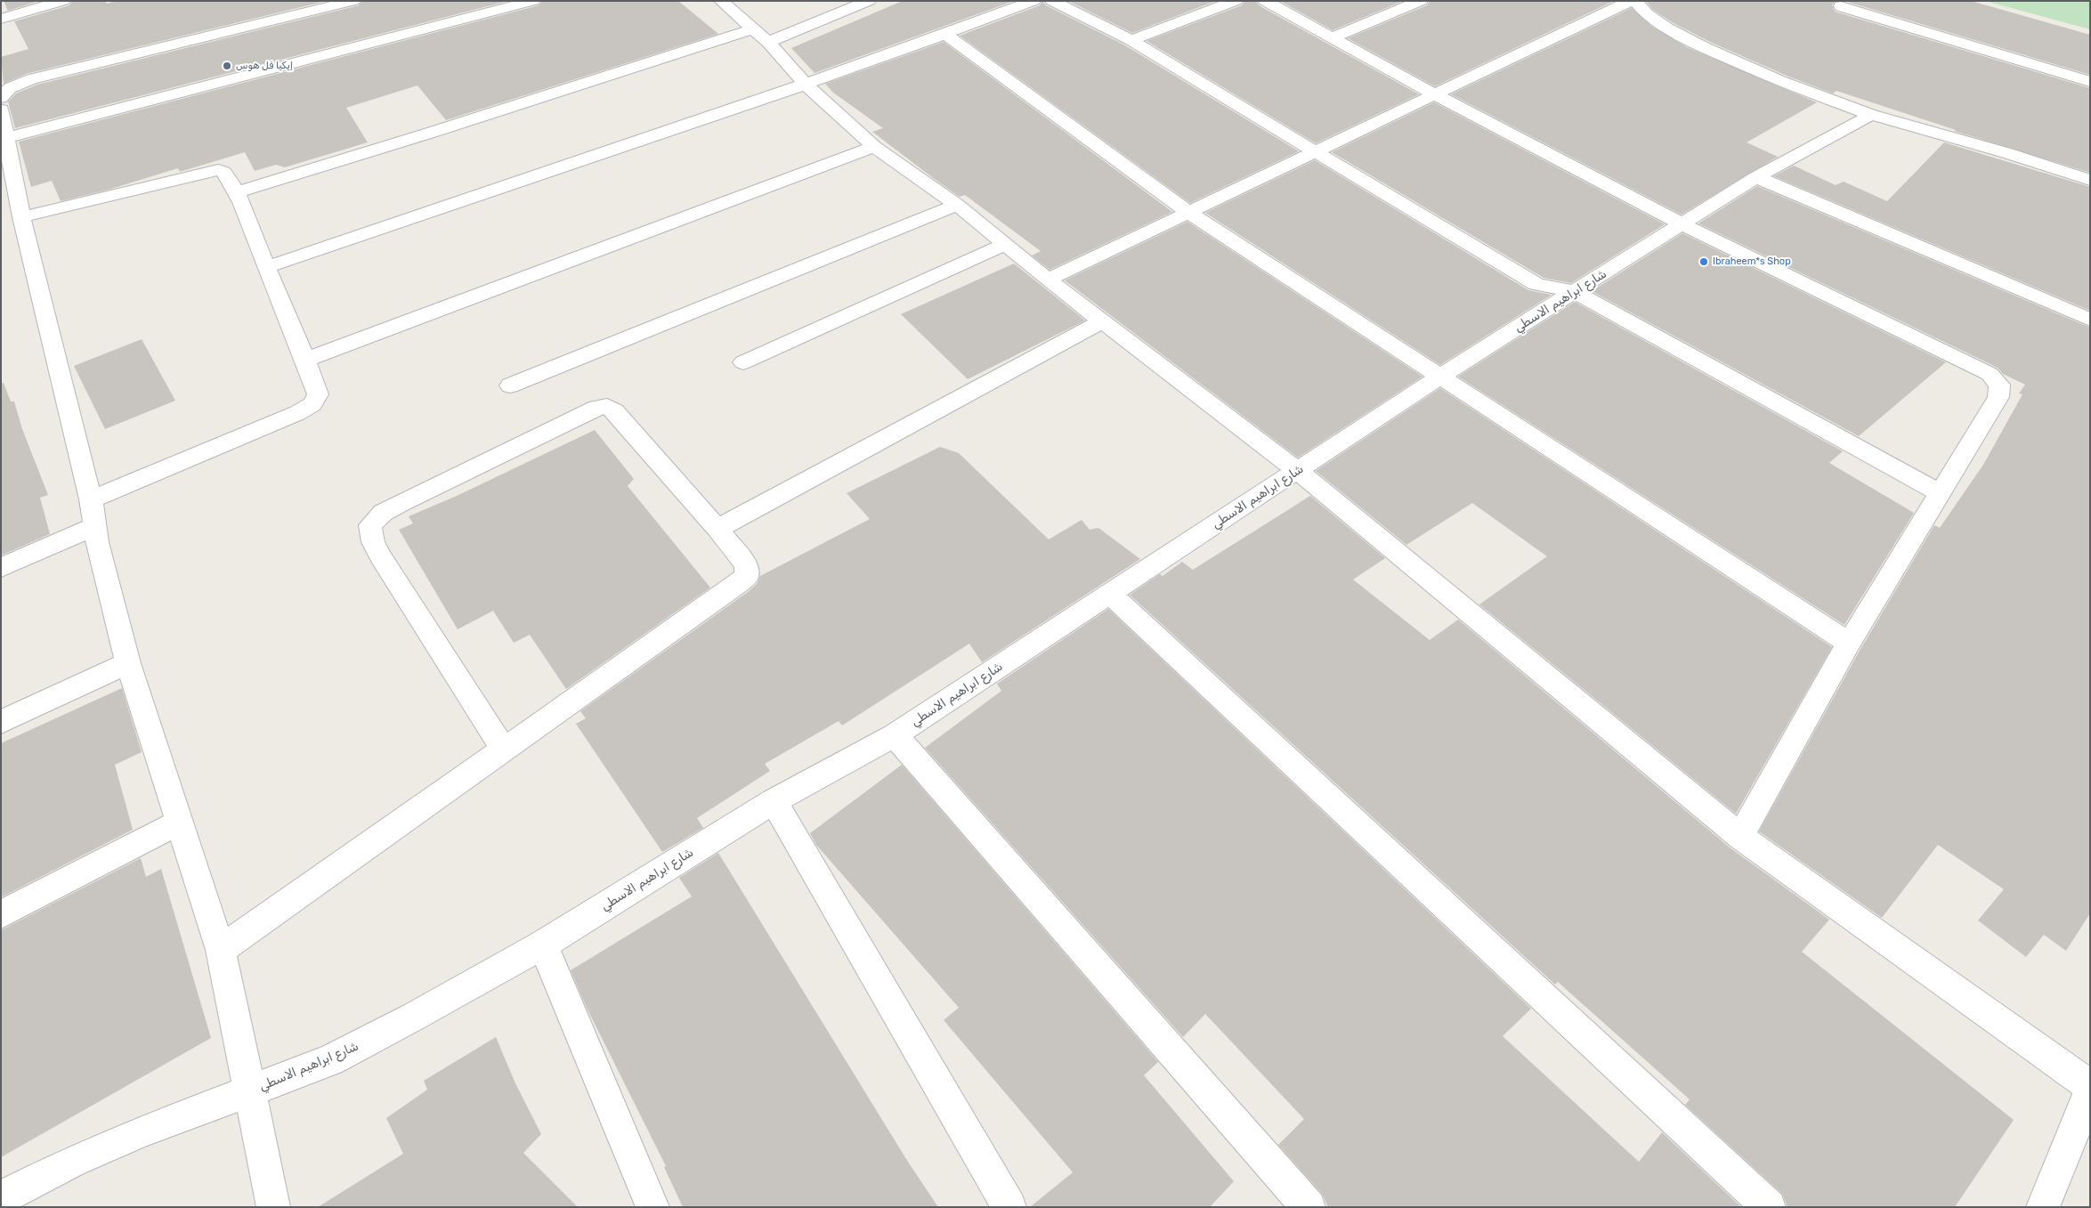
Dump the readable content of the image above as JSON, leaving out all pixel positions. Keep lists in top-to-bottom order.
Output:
{
  "streets": {
    "street": ["شارع ابراهيم الاسطي"]
  },
  "places": ["إيكيا فل هوس", "Ibraheem*s Shop"]
}
